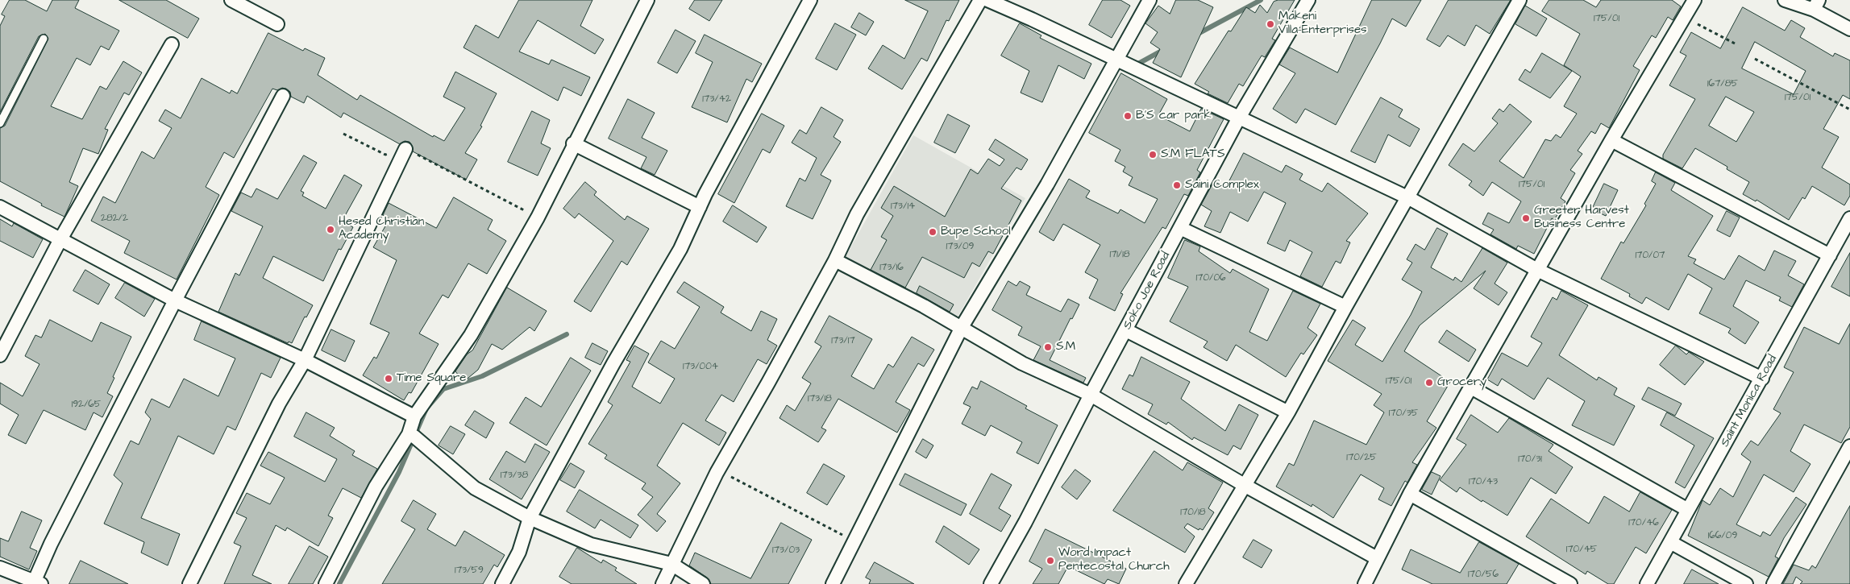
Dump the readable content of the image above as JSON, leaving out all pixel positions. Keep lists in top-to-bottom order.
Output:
{
  "streets": {
    "street": ["Soko Joe Road", "Saint Monica Road"]
  },
  "places": [
    "Makeni Villa-Enterprises",
    "B'S car park",
    "S.M FLATS",
    "Saini Complex",
    "Greeter Harvest Business Centre",
    "Hesed Christian Academy",
    "Bupe School",
    "S.M",
    "Time Square",
    "Grocery",
    "Word Impact Pentecostal Church"
  ],
  "house_numbers": [
    "175/01",
    "167/85",
    "175/01",
    "173/42",
    "175/01",
    "173/14",
    "282/2",
    "173/09",
    "171/18",
    "170/07",
    "173/16",
    "170/06",
    "173/17",
    "173/004",
    "175/01",
    "173/18",
    "192/65",
    "170/35",
    "170/25",
    "170/31",
    "173/38",
    "170/43",
    "170/18",
    "170/46",
    "166/09",
    "170/45",
    "173/03",
    "173/59",
    "170/56"
  ]
}
